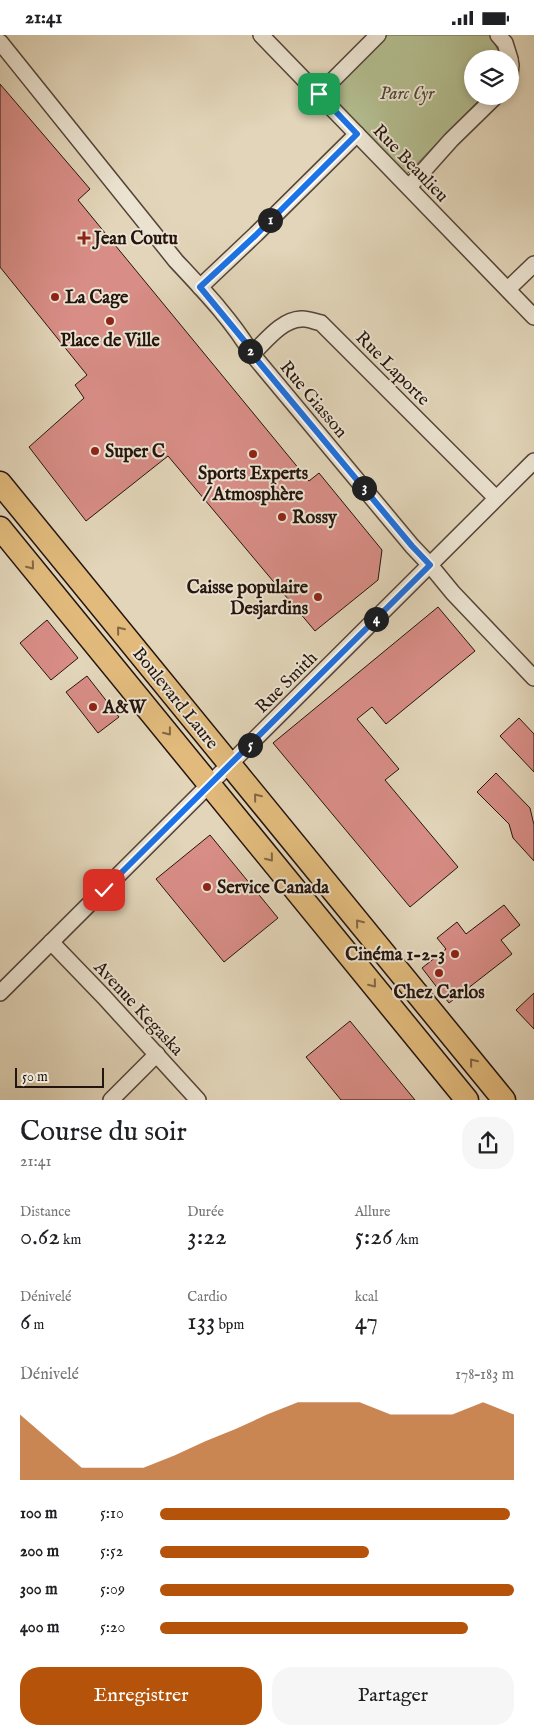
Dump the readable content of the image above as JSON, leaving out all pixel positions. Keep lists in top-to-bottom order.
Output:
{
  "streets": {
    "highway": ["Boulevard Laure"],
    "street": [
      "Rue Beaulieu",
      "Rue Laporte",
      "Rue Giasson",
      "Rue Smith",
      "Avenue Kegaska"
    ]
  },
  "crossings": [
    ["Rue Laporte", "Rue Giasson"],
    ["Rue Laporte", "Rue Smith"],
    ["Rue Giasson", "Rue Smith"],
    ["Rue Smith", "Boulevard Laure"],
    ["Rue Smith", "Avenue Kegaska"]
  ],
  "parks": ["Parc Cyr"],
  "places": {
    "health": ["Jean Coutu"],
    "other": [
      "La Cage",
      "Place de Ville",
      "Super C",
      "Sports Experts / Atmosphère",
      "Rossy",
      "Caisse populaire Desjardins",
      "A&W",
      "Service Canada",
      "Cinéma 1-2-3",
      "Chez Carlos"
    ]
  },
  "scale_bar": "50 m",
  "page": {
    "status": "21:41",
    "pins": [
      "1",
      "2",
      "3",
      "4",
      "5"
    ],
    "scale": "50 m",
    "heading": ["Course du soir", "21:41"],
    "stats": [
      ["Distance", "0.62 km"],
      ["Durée", "3:22"],
      ["Allure", "5:26 /km"],
      ["Dénivelé", "6 m"],
      ["Cardio", "133 bpm"],
      ["kcal", "47"]
    ],
    "chart": ["Dénivelé", "178–183 m"],
    "list": [
      {
        "name": "100 m",
        "note": "5:10"
      },
      {
        "name": "200 m",
        "note": "5:52"
      },
      {
        "name": "300 m",
        "note": "5:09"
      },
      {
        "name": "400 m",
        "note": "5:20"
      }
    ],
    "buttons": ["Enregistrer", "Partager"]
  }
}
